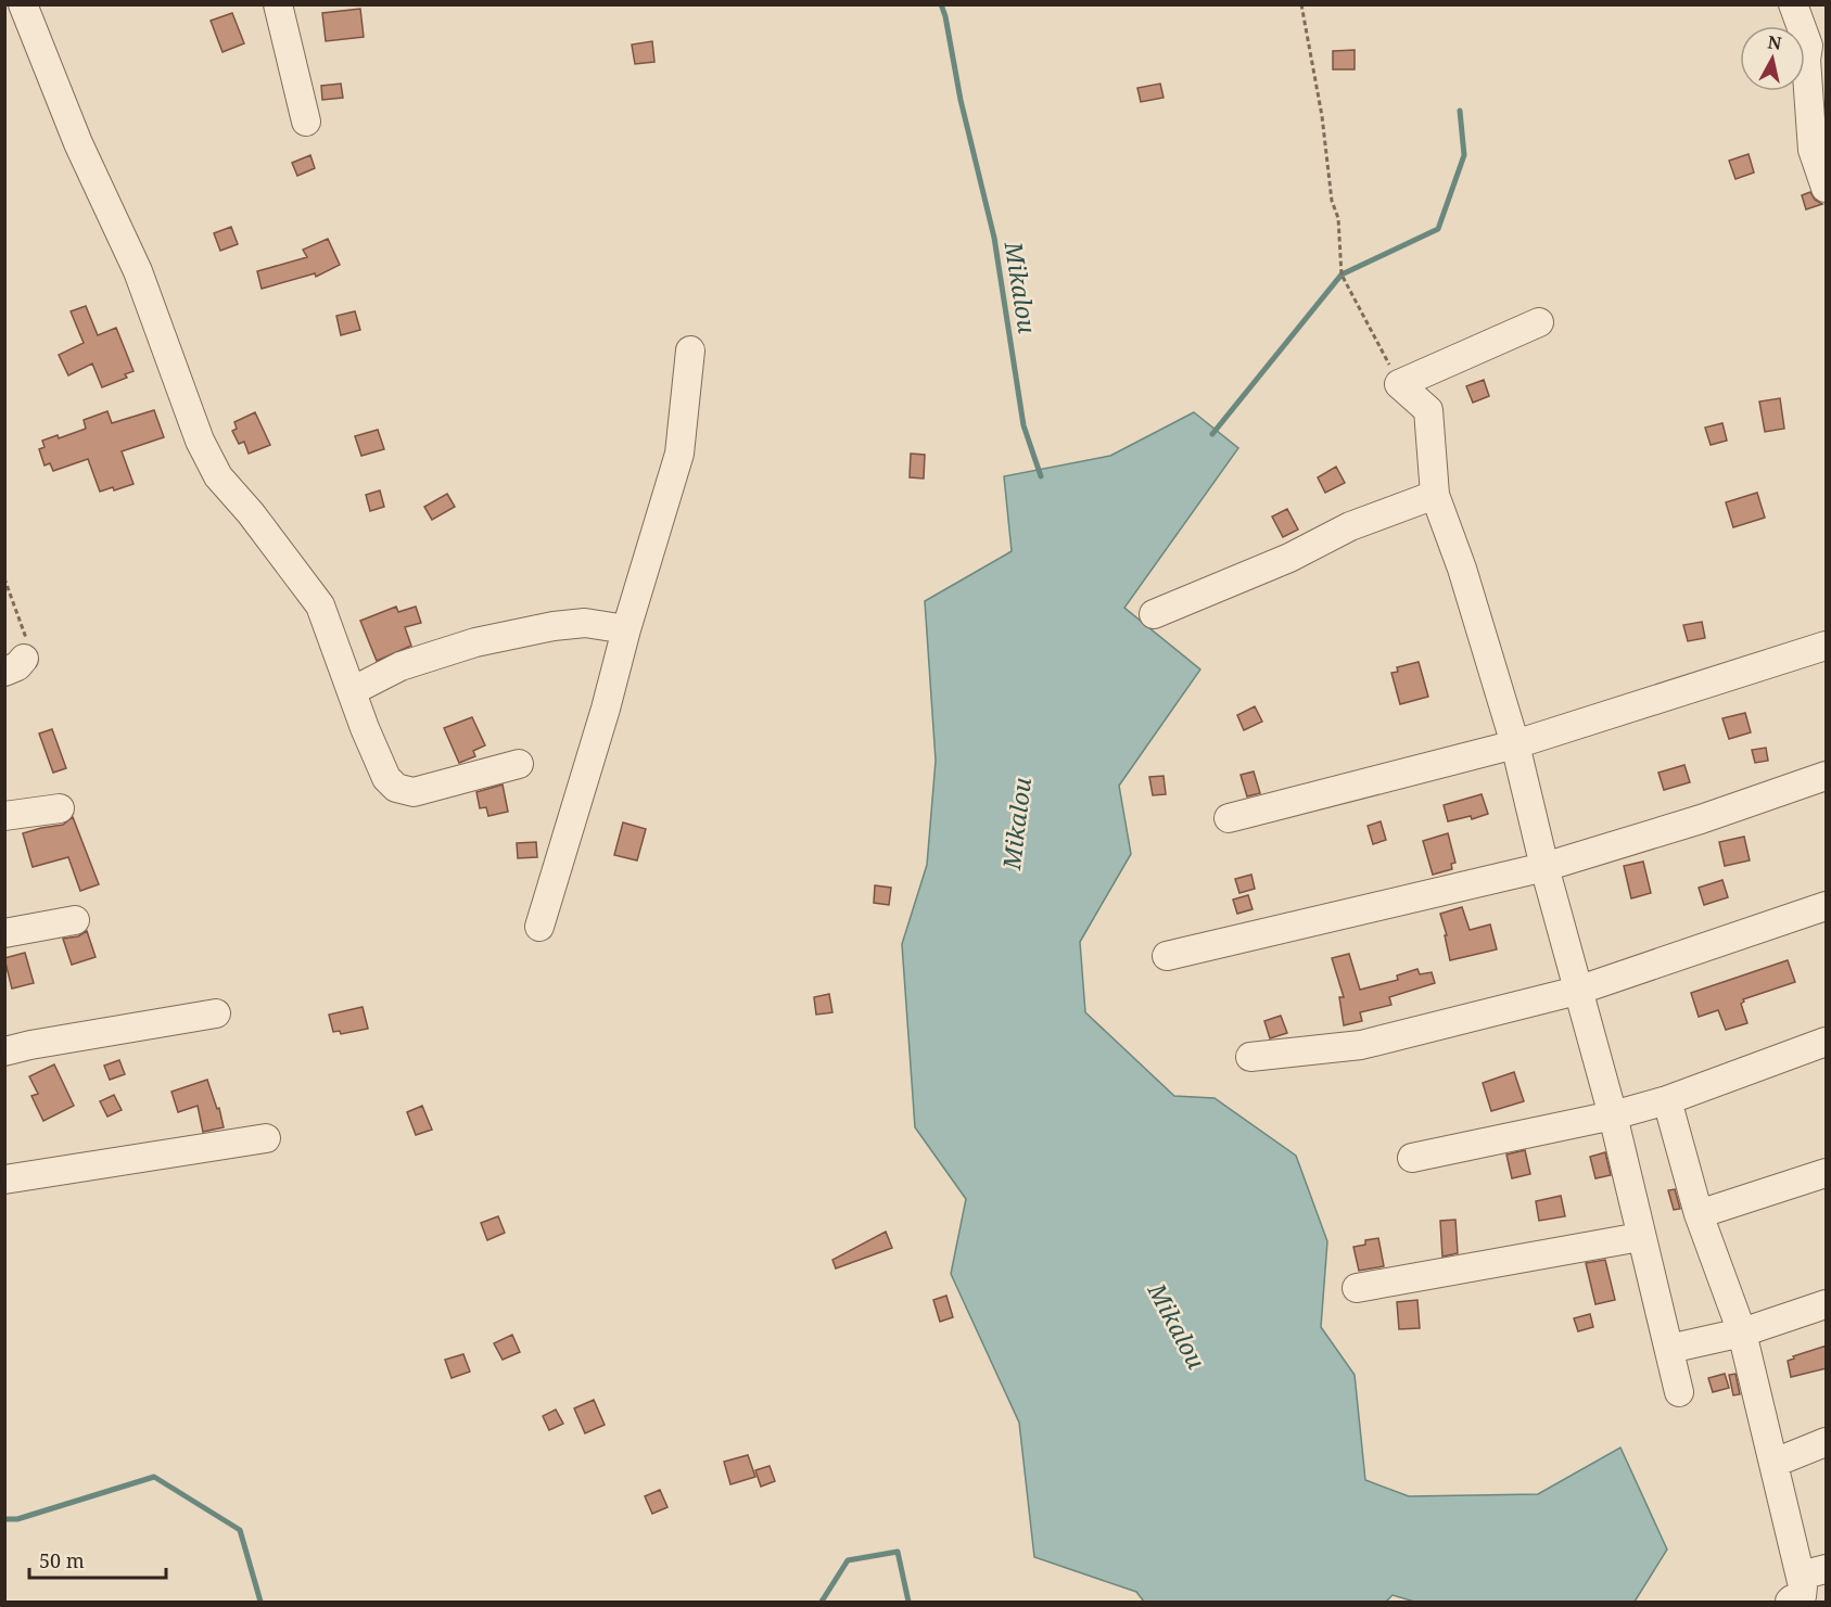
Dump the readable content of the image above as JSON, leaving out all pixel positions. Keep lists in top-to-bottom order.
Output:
{
  "water": ["Mikalou"],
  "scale_bar": "50 m",
  "north": "top"
}
